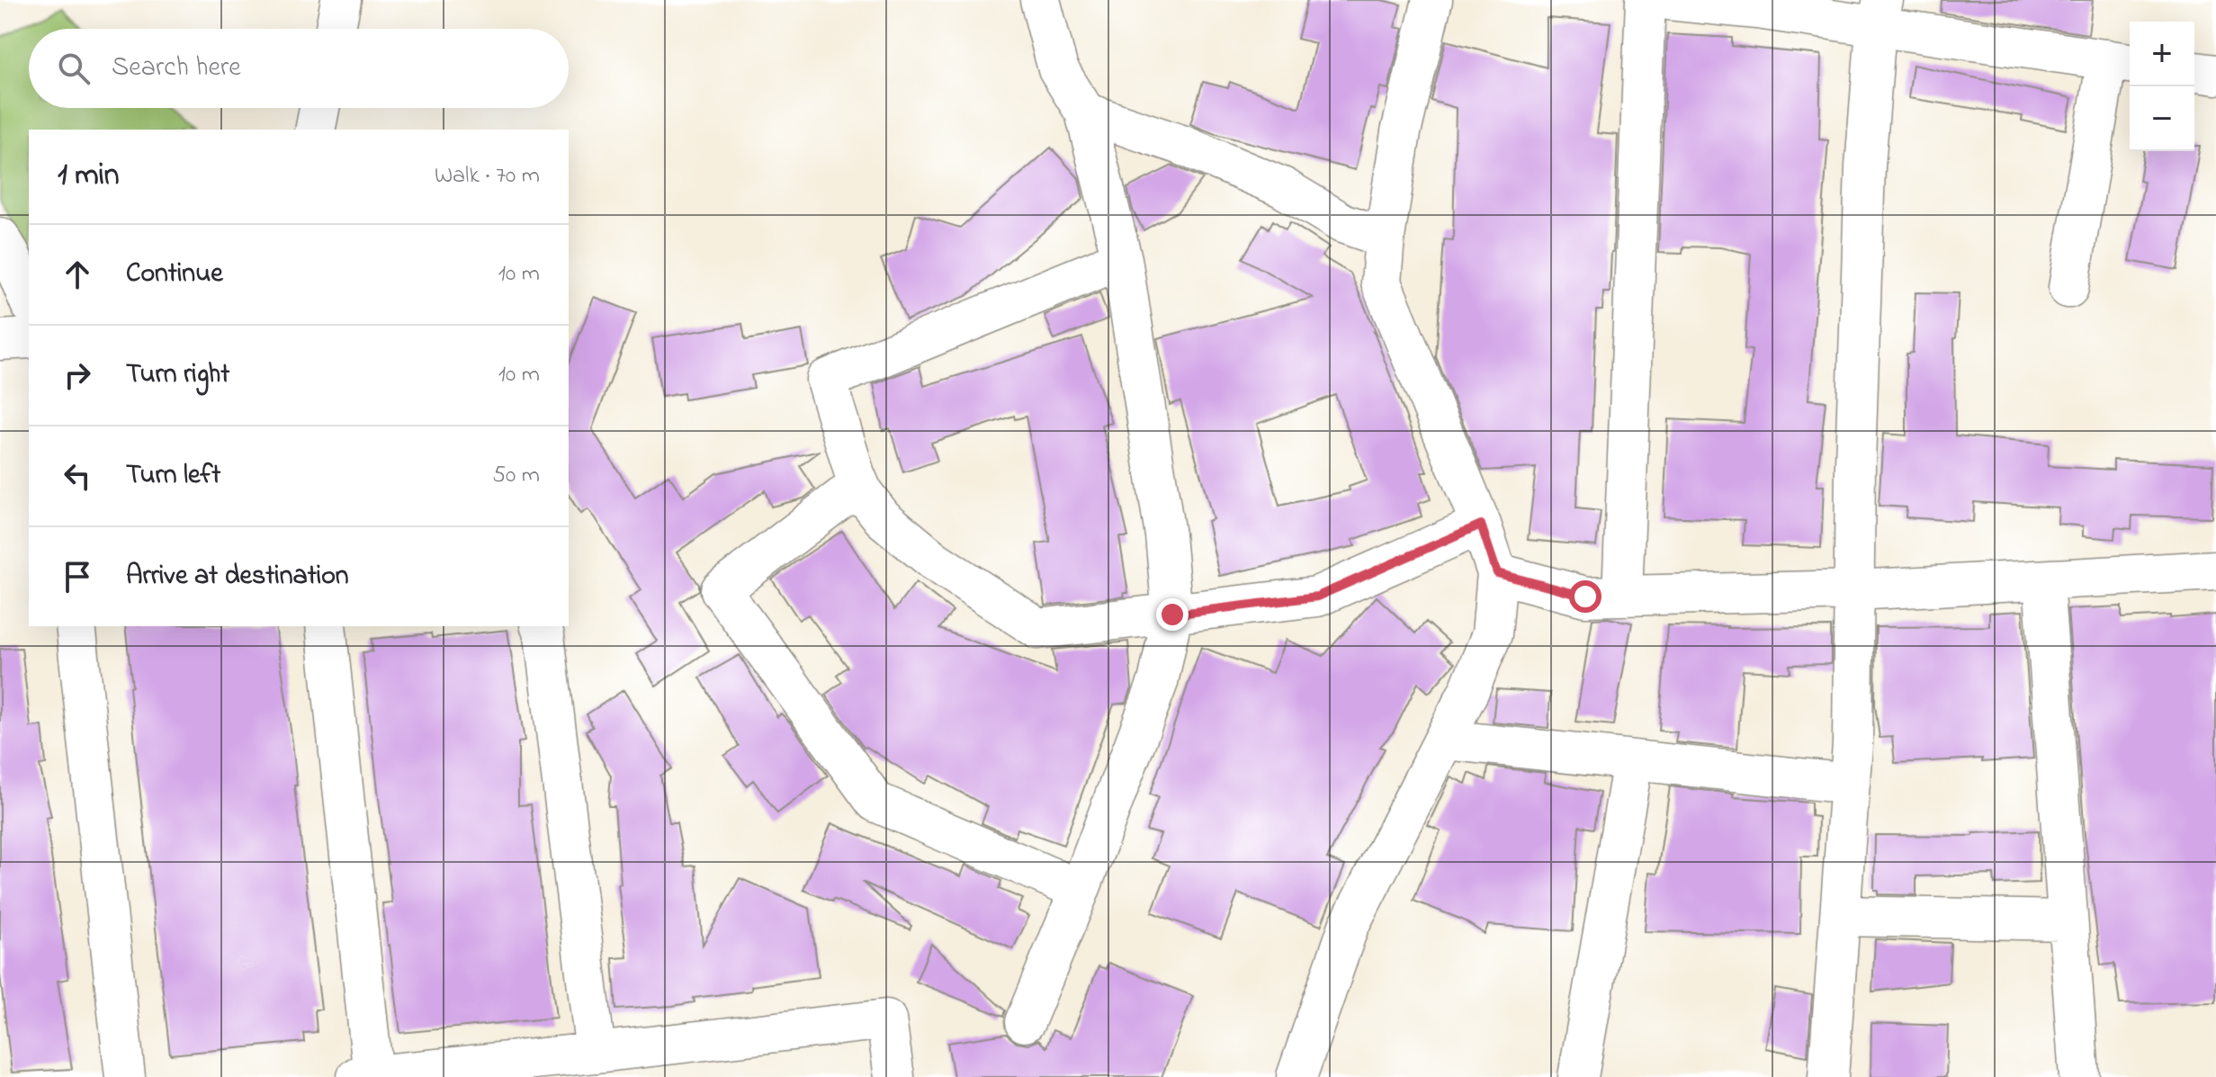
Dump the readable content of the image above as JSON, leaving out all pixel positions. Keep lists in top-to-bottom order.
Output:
{
  "page": {
    "map_buttons": ["+", "−"],
    "search": "Search here",
    "heading": ["1 min", "Walk · 70 m"],
    "list": [
      ["Continue", "10 m"],
      ["Turn right", "10 m"],
      ["Turn left", "50 m"],
      "Arrive at destination"
    ]
  }
}
